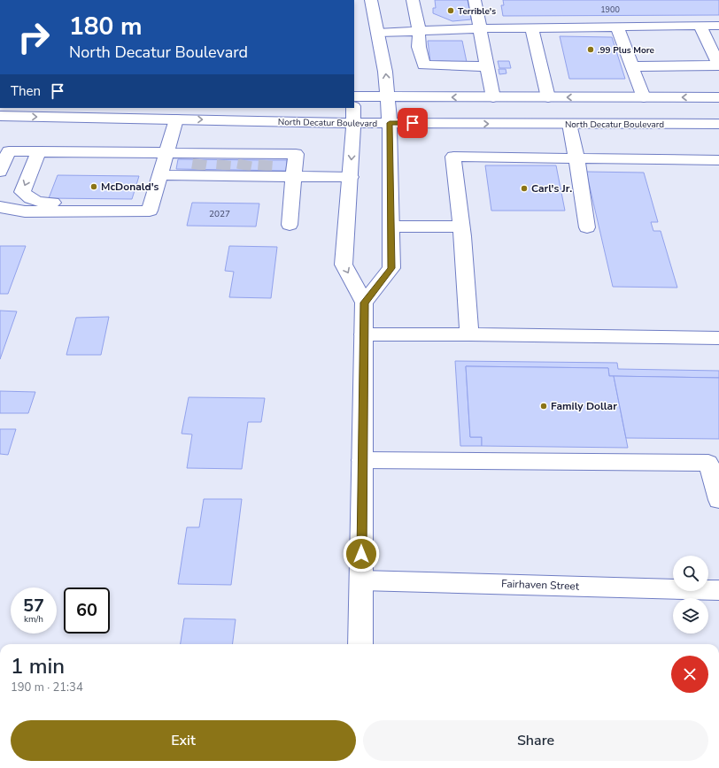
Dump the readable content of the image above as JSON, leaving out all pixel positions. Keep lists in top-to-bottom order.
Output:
{
  "streets": {
    "main road": ["North Decatur Boulevard", "Fairhaven Street"]
  },
  "places": [
    "Terrible's",
    ".99 Plus More",
    "McDonald's",
    "Carl's Jr.",
    "Family Dollar"
  ],
  "house_numbers": ["1900", "2027"],
  "page": {
    "turn": ["180 m", "North Decatur Boulevard"],
    "then": "Then",
    "speed": "57 km/h",
    "limit": "60",
    "heading": ["1 min", "190 m · 21:34"],
    "buttons": ["Exit", "Share"]
  }
}
